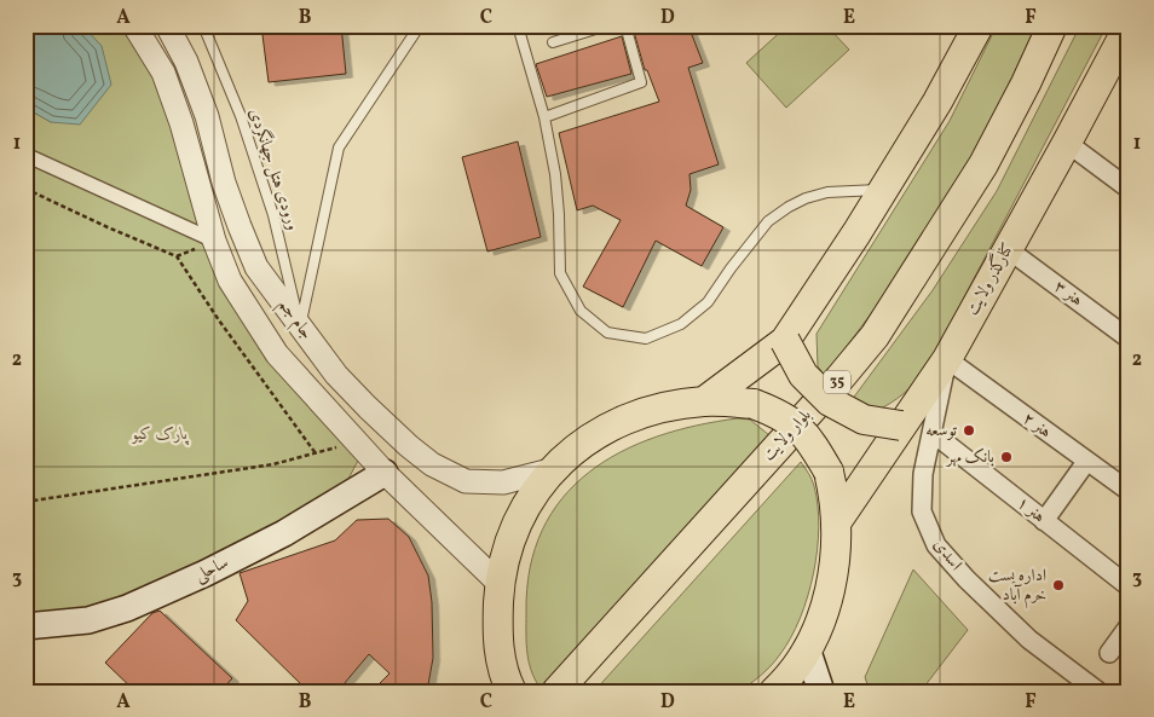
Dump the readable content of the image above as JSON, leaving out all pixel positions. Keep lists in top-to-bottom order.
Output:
{
  "streets": {
    "main road": [
      "کنارگذر ولایت",
      "35",
      "بلوار ولایت",
      "ساحلی"
    ],
    "street": [
      "هنر ۳",
      "جام جم",
      "هنر ۲",
      "هنر ۱",
      "اسدی"
    ],
    "lane": ["ورودی هتل جهانگردی"]
  },
  "crossings": [
    ["ورودی هتل جهانگردی", "جام جم"],
    ["کنارگذر ولایت", "هنر ۳"],
    ["کنارگذر ولایت", "هنر ۲"],
    ["کنارگذر ولایت", "اسدی"],
    ["جام جم", "ساحلی"],
    ["هنر ۲", "اسدی"],
    ["هنر ۱", "اسدی"]
  ],
  "parks": ["پارک کیو"],
  "places": ["توسعه", "بانک مهر", "اداره پست خرم آباد"],
  "grid": {
    "columns": [
      "A",
      "B",
      "C",
      "D",
      "E",
      "F"
    ],
    "rows": ["1", "2", "3"]
  }
}
